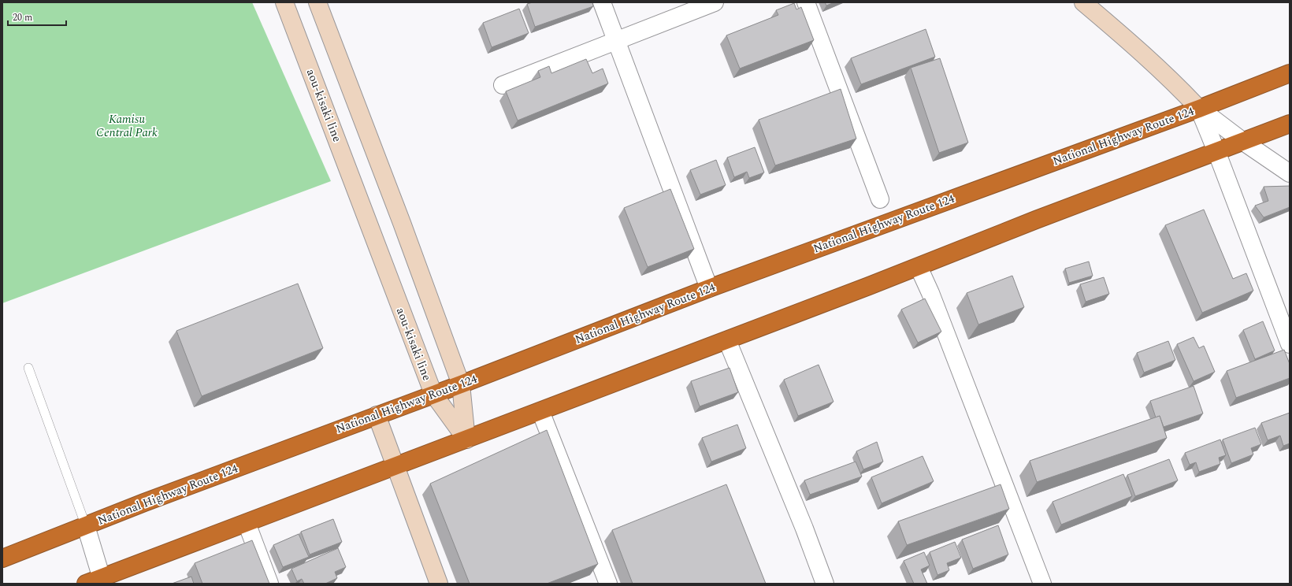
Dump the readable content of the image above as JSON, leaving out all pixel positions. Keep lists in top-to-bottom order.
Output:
{
  "streets": {
    "highway": ["National Highway Route 124"],
    "main road": ["aou-kisaki line"]
  },
  "crossings": [
    ["aou-kisaki line", "National Highway Route 124"]
  ],
  "parks": ["Kamisu Central Park"],
  "scale_bar": "20 m"
}
